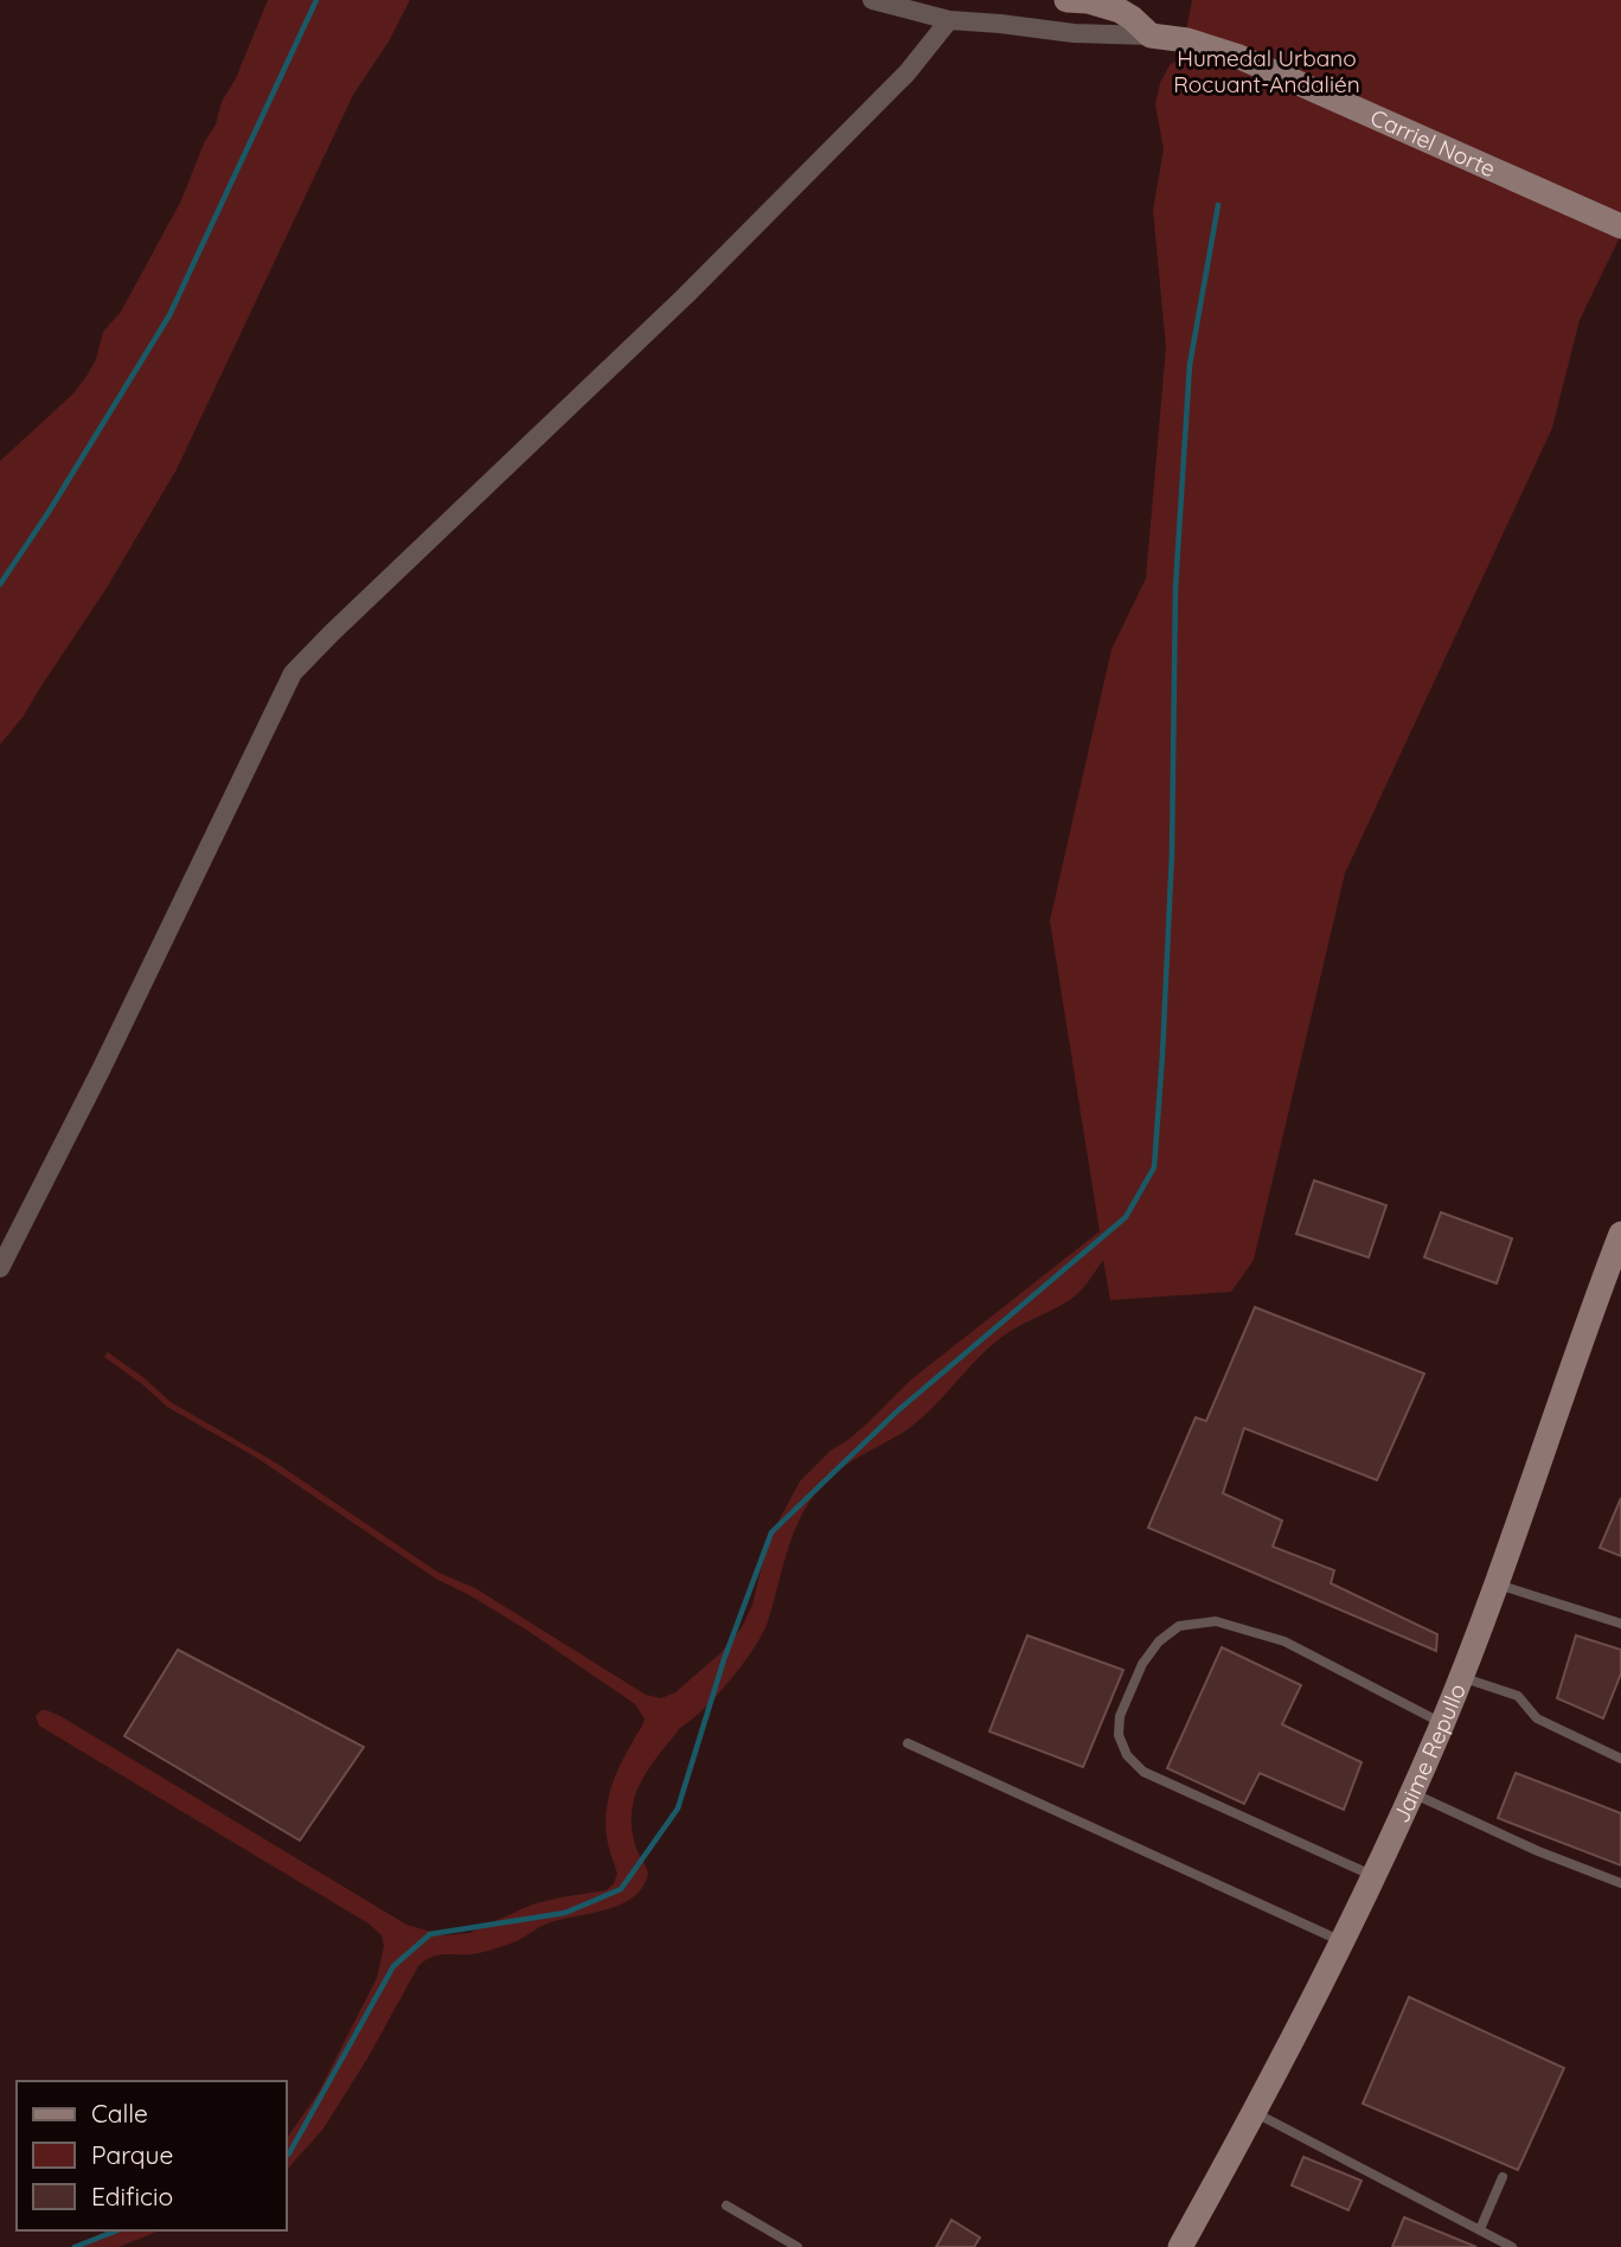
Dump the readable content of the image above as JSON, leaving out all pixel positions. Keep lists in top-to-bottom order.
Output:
{
  "streets": {
    "street": ["Carriel Norte", "Jaime Repullo"]
  },
  "parks": ["Humedal Urbano Rocuant-Andalién"],
  "legend": ["Calle", "Parque", "Edificio"]
}
